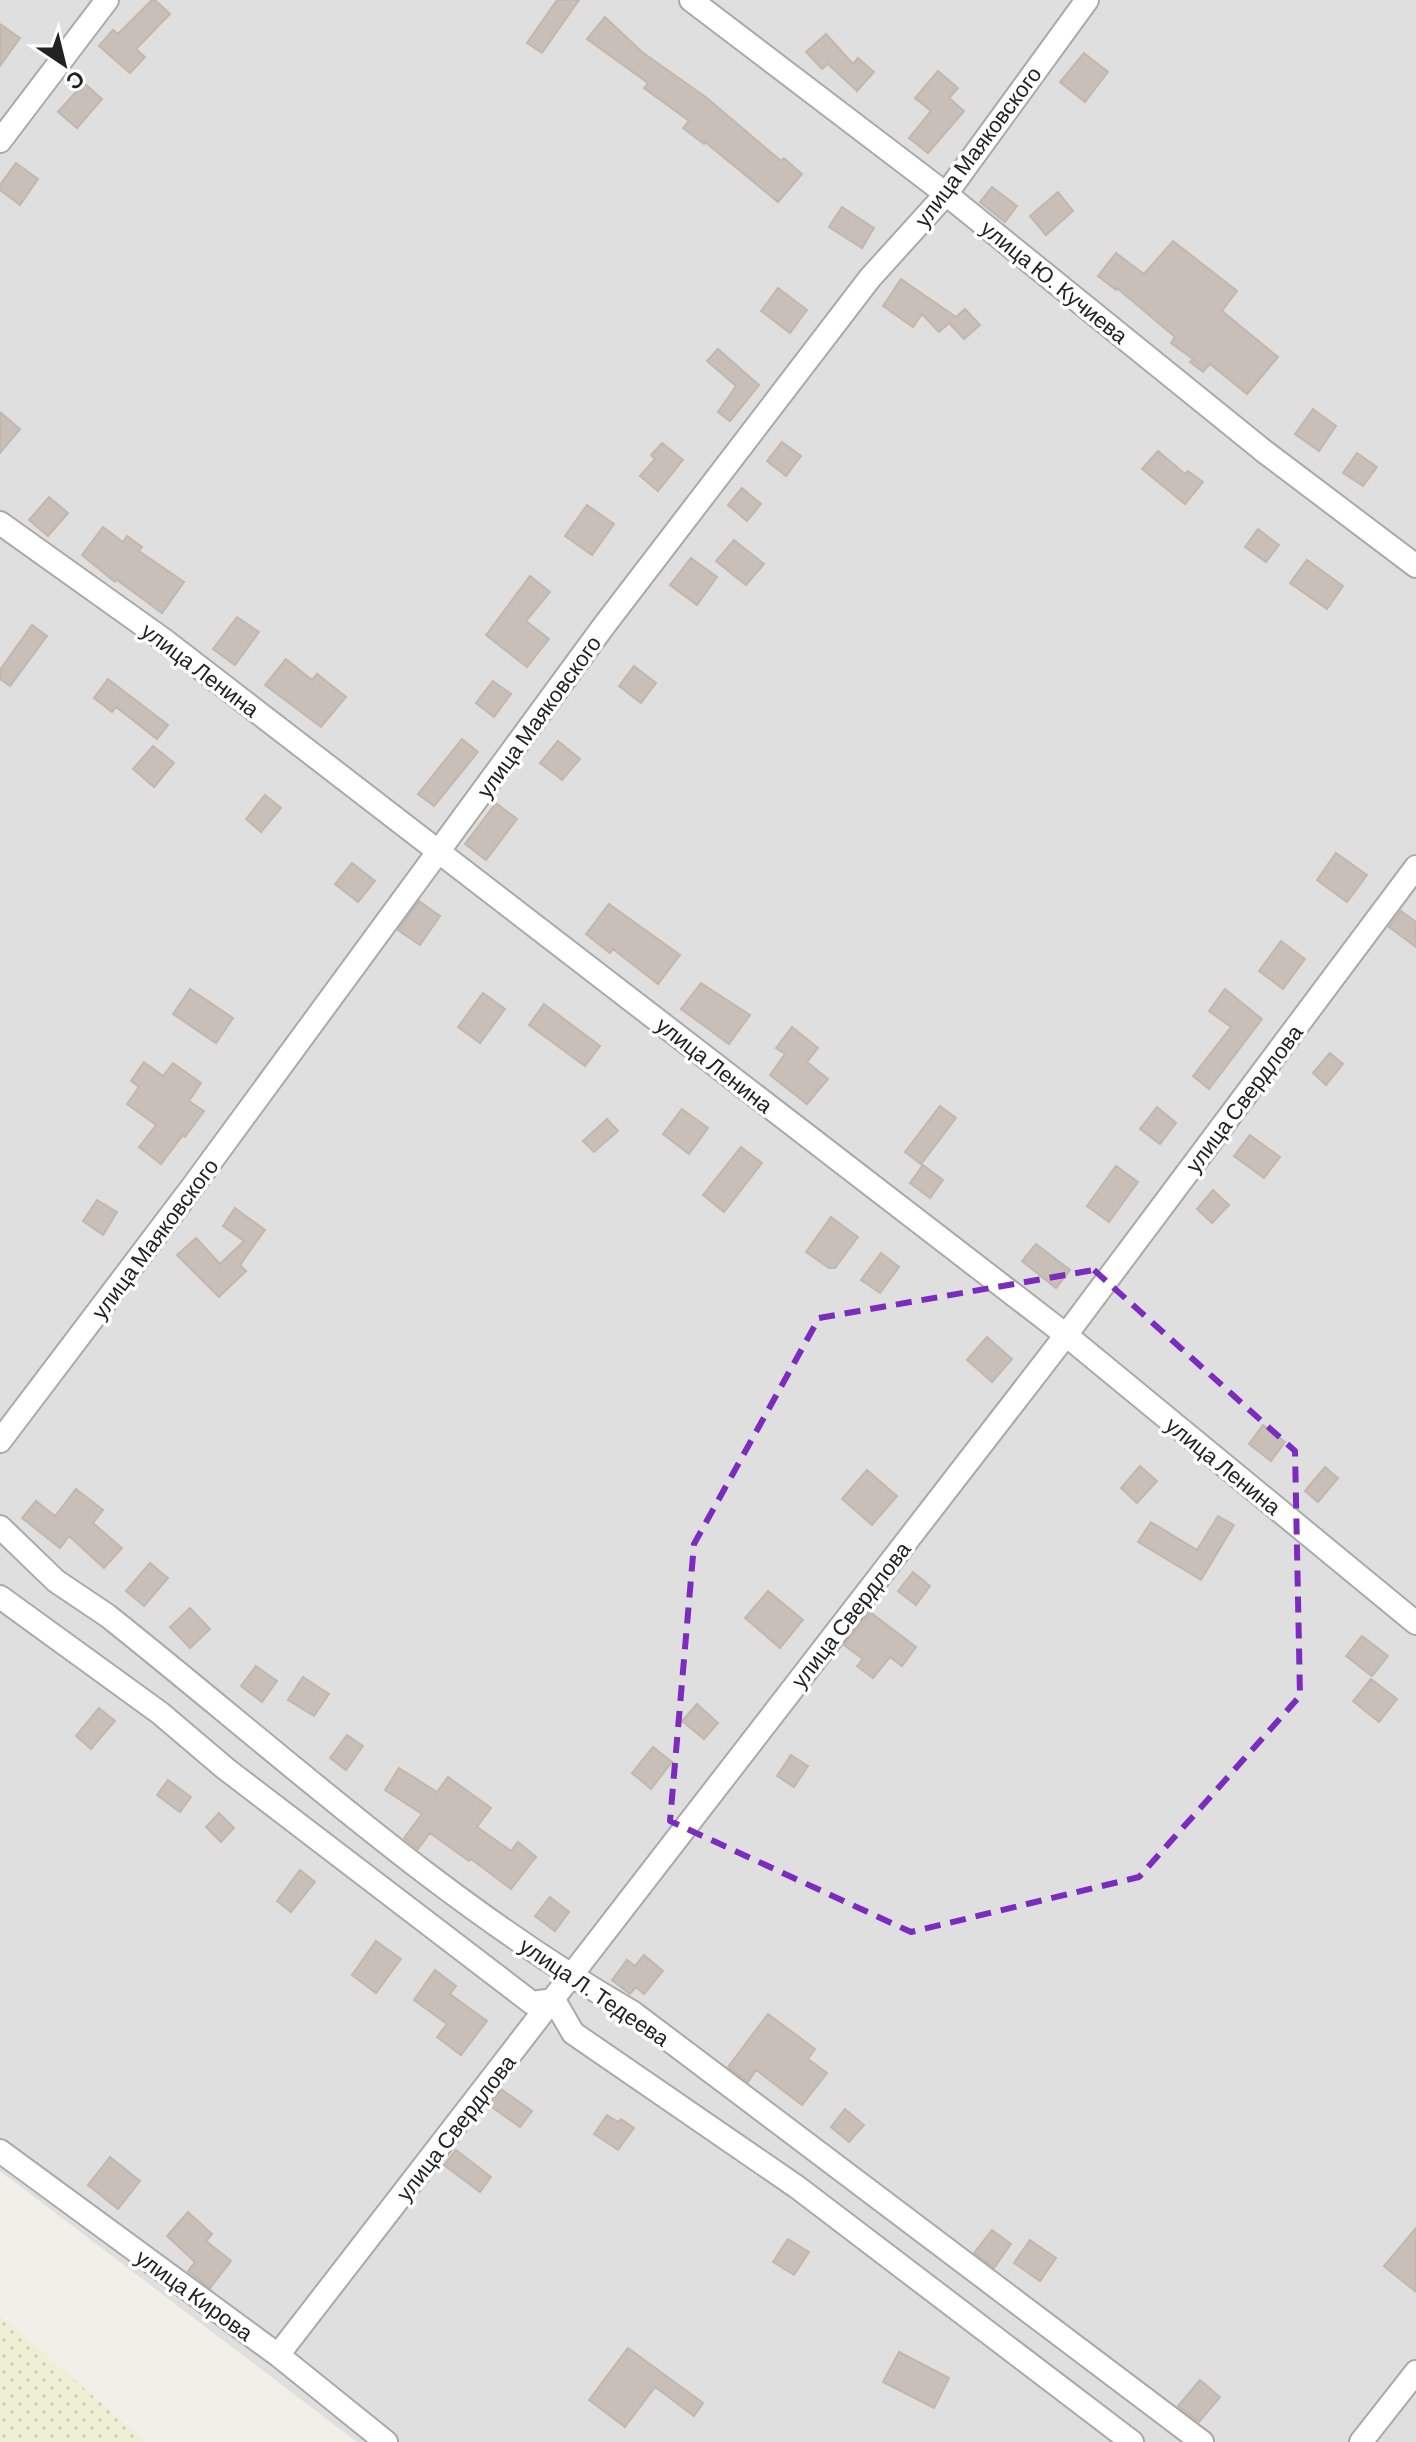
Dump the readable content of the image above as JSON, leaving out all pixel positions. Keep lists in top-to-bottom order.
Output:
{
  "streets": {
    "street": [
      "улица Маяковского",
      "улица Ю. Кучиева",
      "улица Ленина",
      "улица Свердлова",
      "улица Л. Тедеева",
      "улица Кирова"
    ]
  },
  "crossings": [
    ["улица Маяковского", "улица Ю. Кучиева"],
    ["улица Маяковского", "улица Ленина"],
    ["улица Ленина", "улица Свердлова"],
    ["улица Свердлова", "улица Л. Тедеева"],
    ["улица Свердлова", "улица Кирова"]
  ],
  "north": "bottom right"
}
